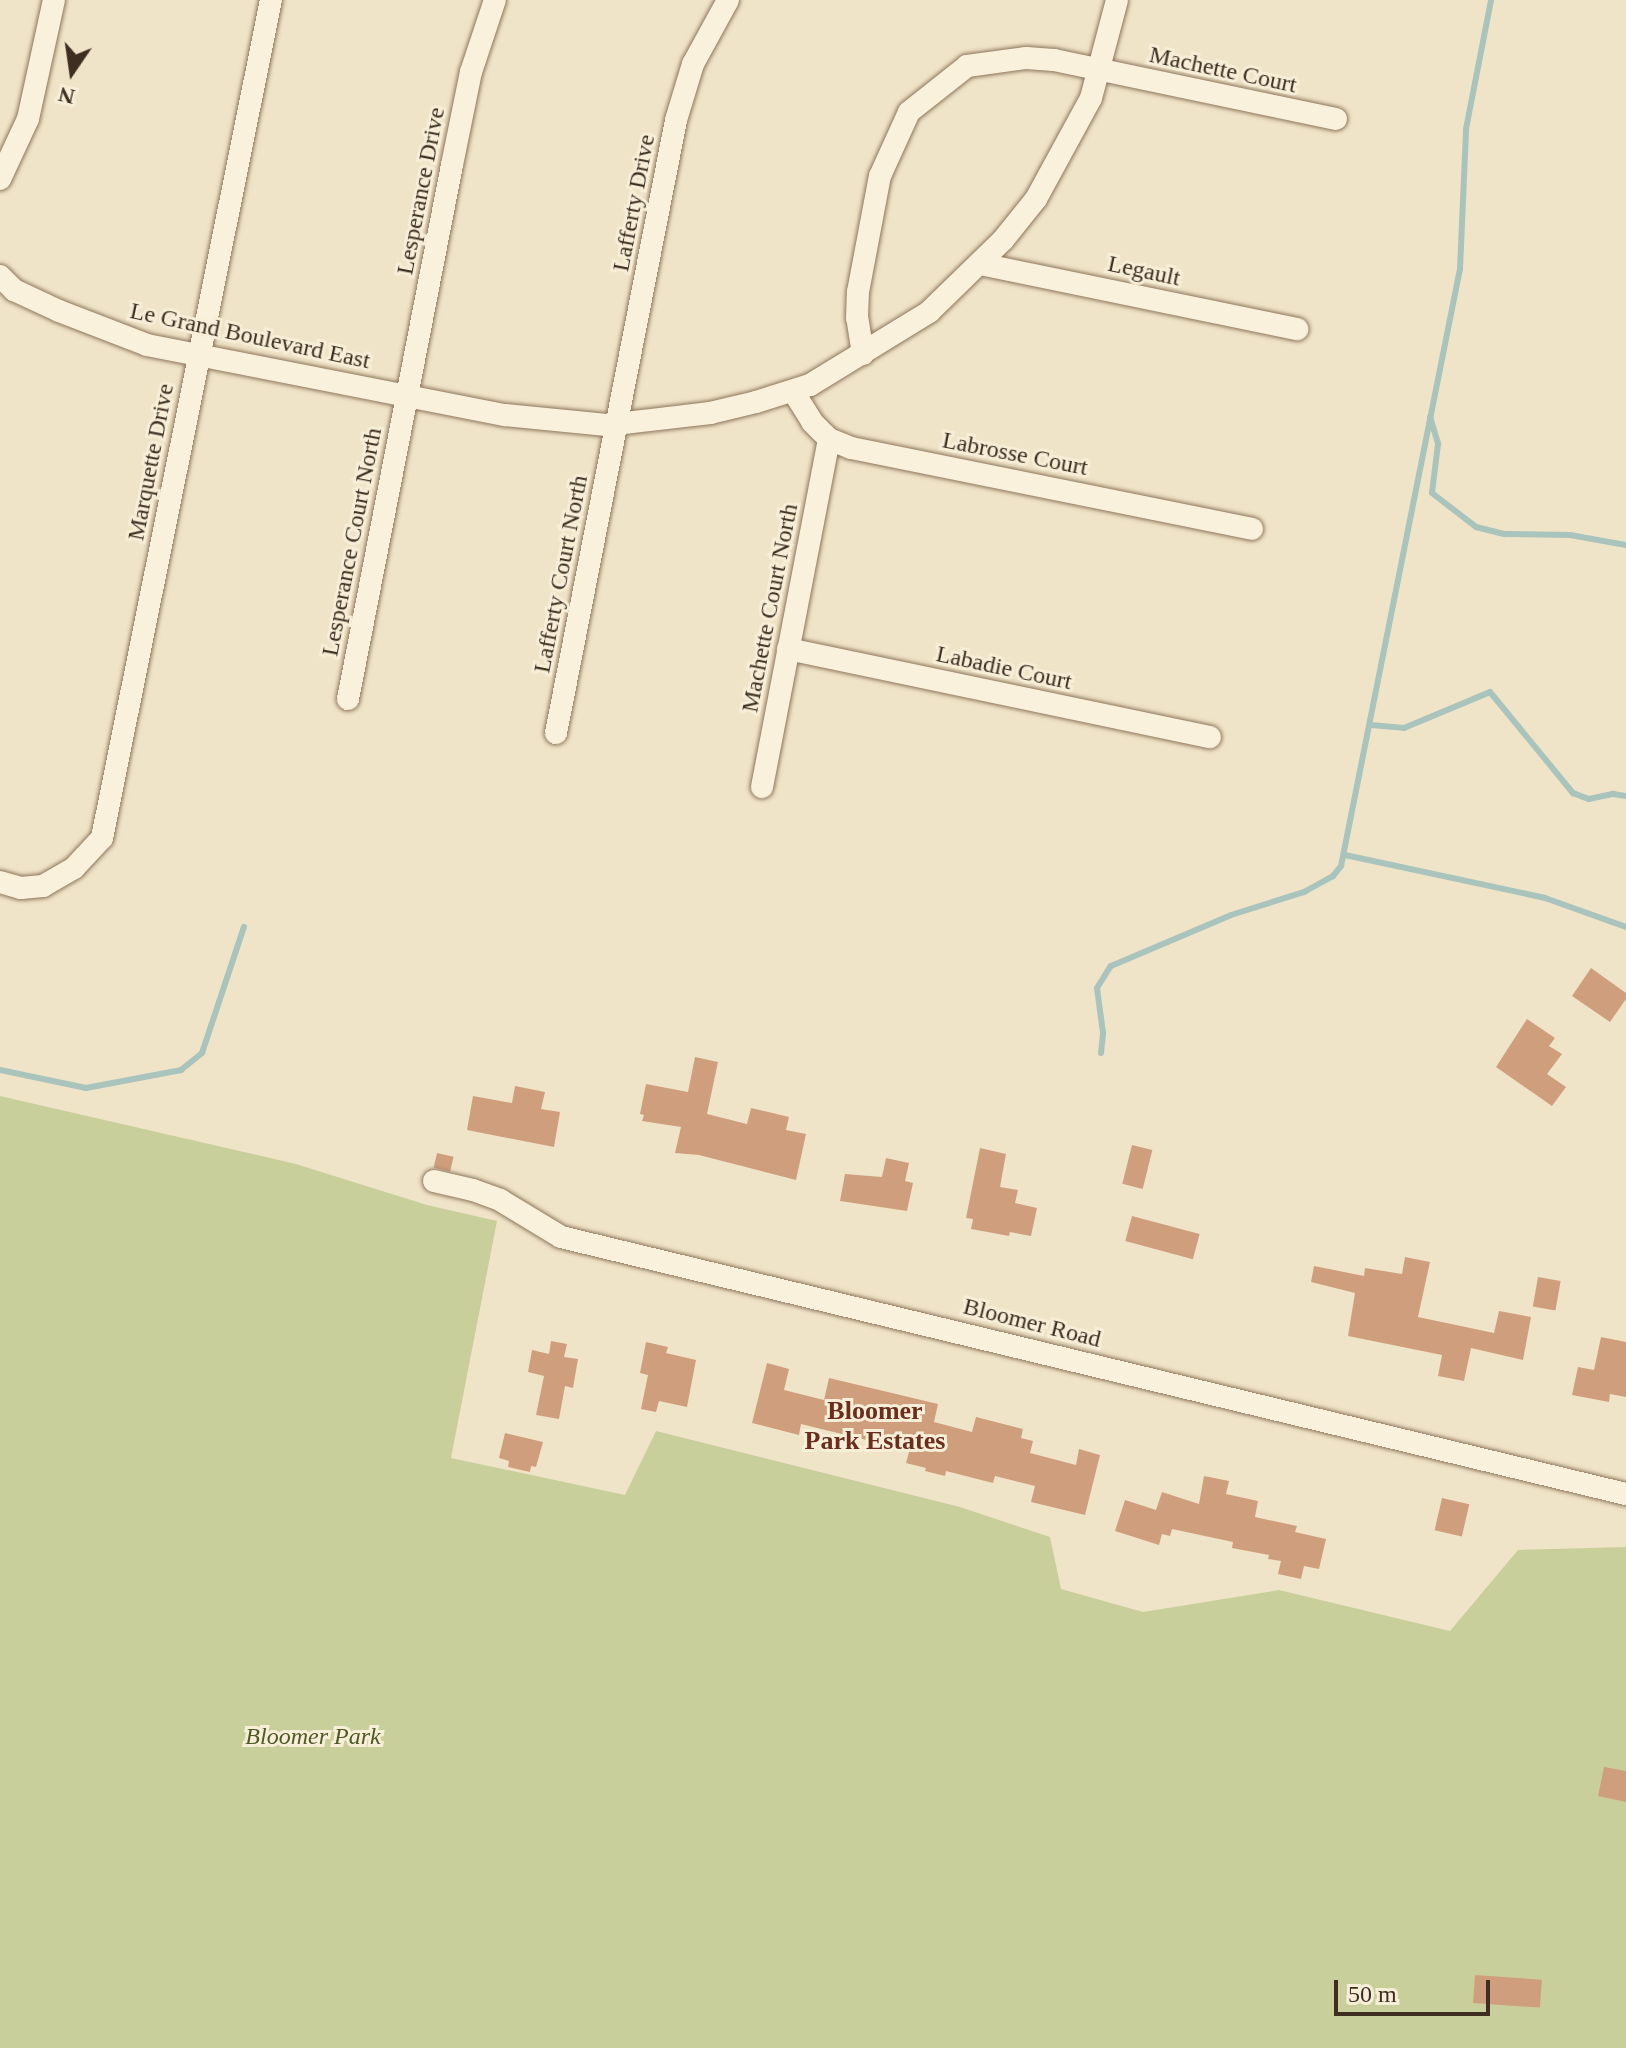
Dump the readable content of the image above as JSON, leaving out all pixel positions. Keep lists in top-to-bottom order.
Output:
{
  "streets": {
    "street": [
      "Machette Court",
      "Lesperance Drive",
      "Lafferty Drive",
      "Legault",
      "Le Grand Boulevard East",
      "Labrosse Court",
      "Marquette Drive",
      "Lesperance Court North",
      "Lafferty Court North",
      "Machette Court North",
      "Labadie Court",
      "Bloomer Road"
    ]
  },
  "crossings": [
    ["Machette Court", "Le Grand Boulevard East"],
    ["Lesperance Drive", "Le Grand Boulevard East"],
    ["Lesperance Drive", "Lesperance Court North"],
    ["Lafferty Drive", "Le Grand Boulevard East"],
    ["Lafferty Drive", "Lafferty Court North"],
    ["Legault", "Le Grand Boulevard East"],
    ["Le Grand Boulevard East", "Marquette Drive"],
    ["Le Grand Boulevard East", "Lesperance Court North"],
    ["Le Grand Boulevard East", "Lafferty Court North"],
    ["Labrosse Court", "Machette Court North"],
    ["Machette Court North", "Labadie Court"]
  ],
  "districts": ["Bloomer Park Estates"],
  "parks": ["Bloomer Park"],
  "scale_bar": "50 m",
  "north": "bottom"
}
